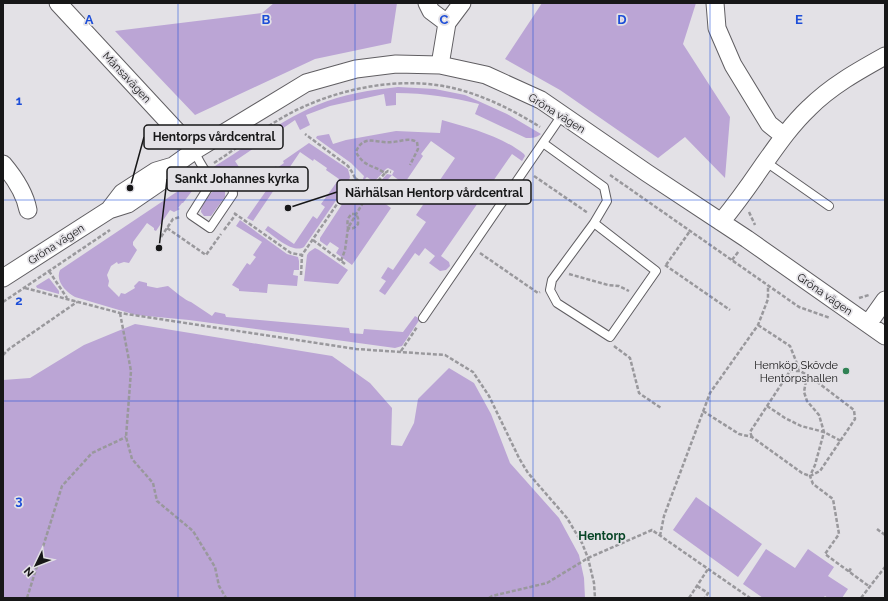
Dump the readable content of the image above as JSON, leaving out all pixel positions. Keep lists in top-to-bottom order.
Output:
{
  "streets": {
    "street": ["Månsavägen", "Gröna vägen"]
  },
  "crossings": [
    ["Månsavägen", "Gröna vägen"]
  ],
  "districts": ["Hentorp"],
  "places": [
    "Hentorps vårdcentral",
    "Närhälsan Hentorp vårdcentral",
    "Sankt Johannes kyrka",
    "Hemköp Skövde Hentorpshallen"
  ],
  "north": "bottom left",
  "grid": {
    "columns": [
      "A",
      "B",
      "C",
      "D",
      "E"
    ],
    "rows": ["1", "2", "3"]
  }
}
